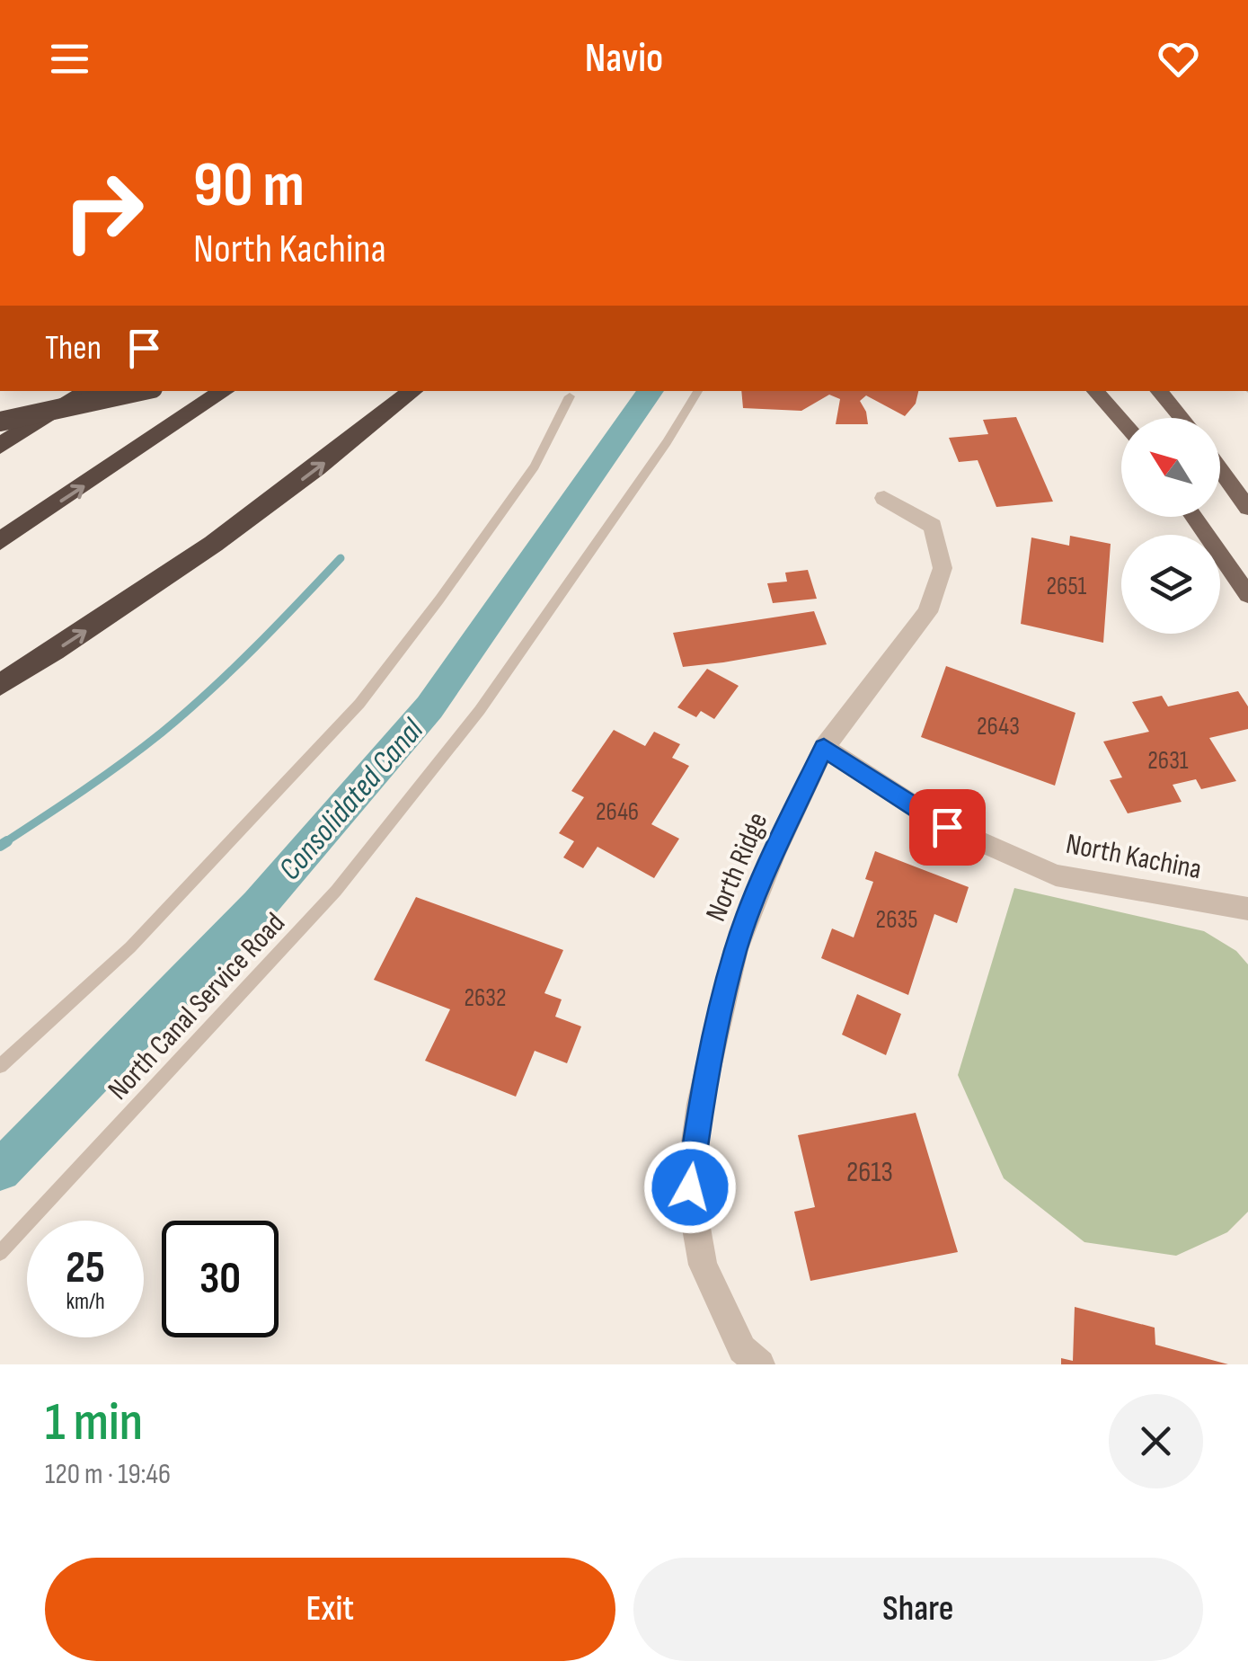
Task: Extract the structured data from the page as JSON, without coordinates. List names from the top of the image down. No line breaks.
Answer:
{"streets":{"street":["North Kachina","North Ridge"],"lane":["North Canal Service Road"]},"crossings":[["North Kachina","North Ridge"]],"water":["Consolidated Canal"],"house_numbers":["2651","2643","2631","2646","2635","2632","2613"],"north":"top left","page":{"header":"Navio","turn":["90 m","North Kachina"],"then":"Then","speed":"25 km/h","limit":"30","heading":["1 min","120 m · 19:46"],"buttons":["Exit","Share"]}}
